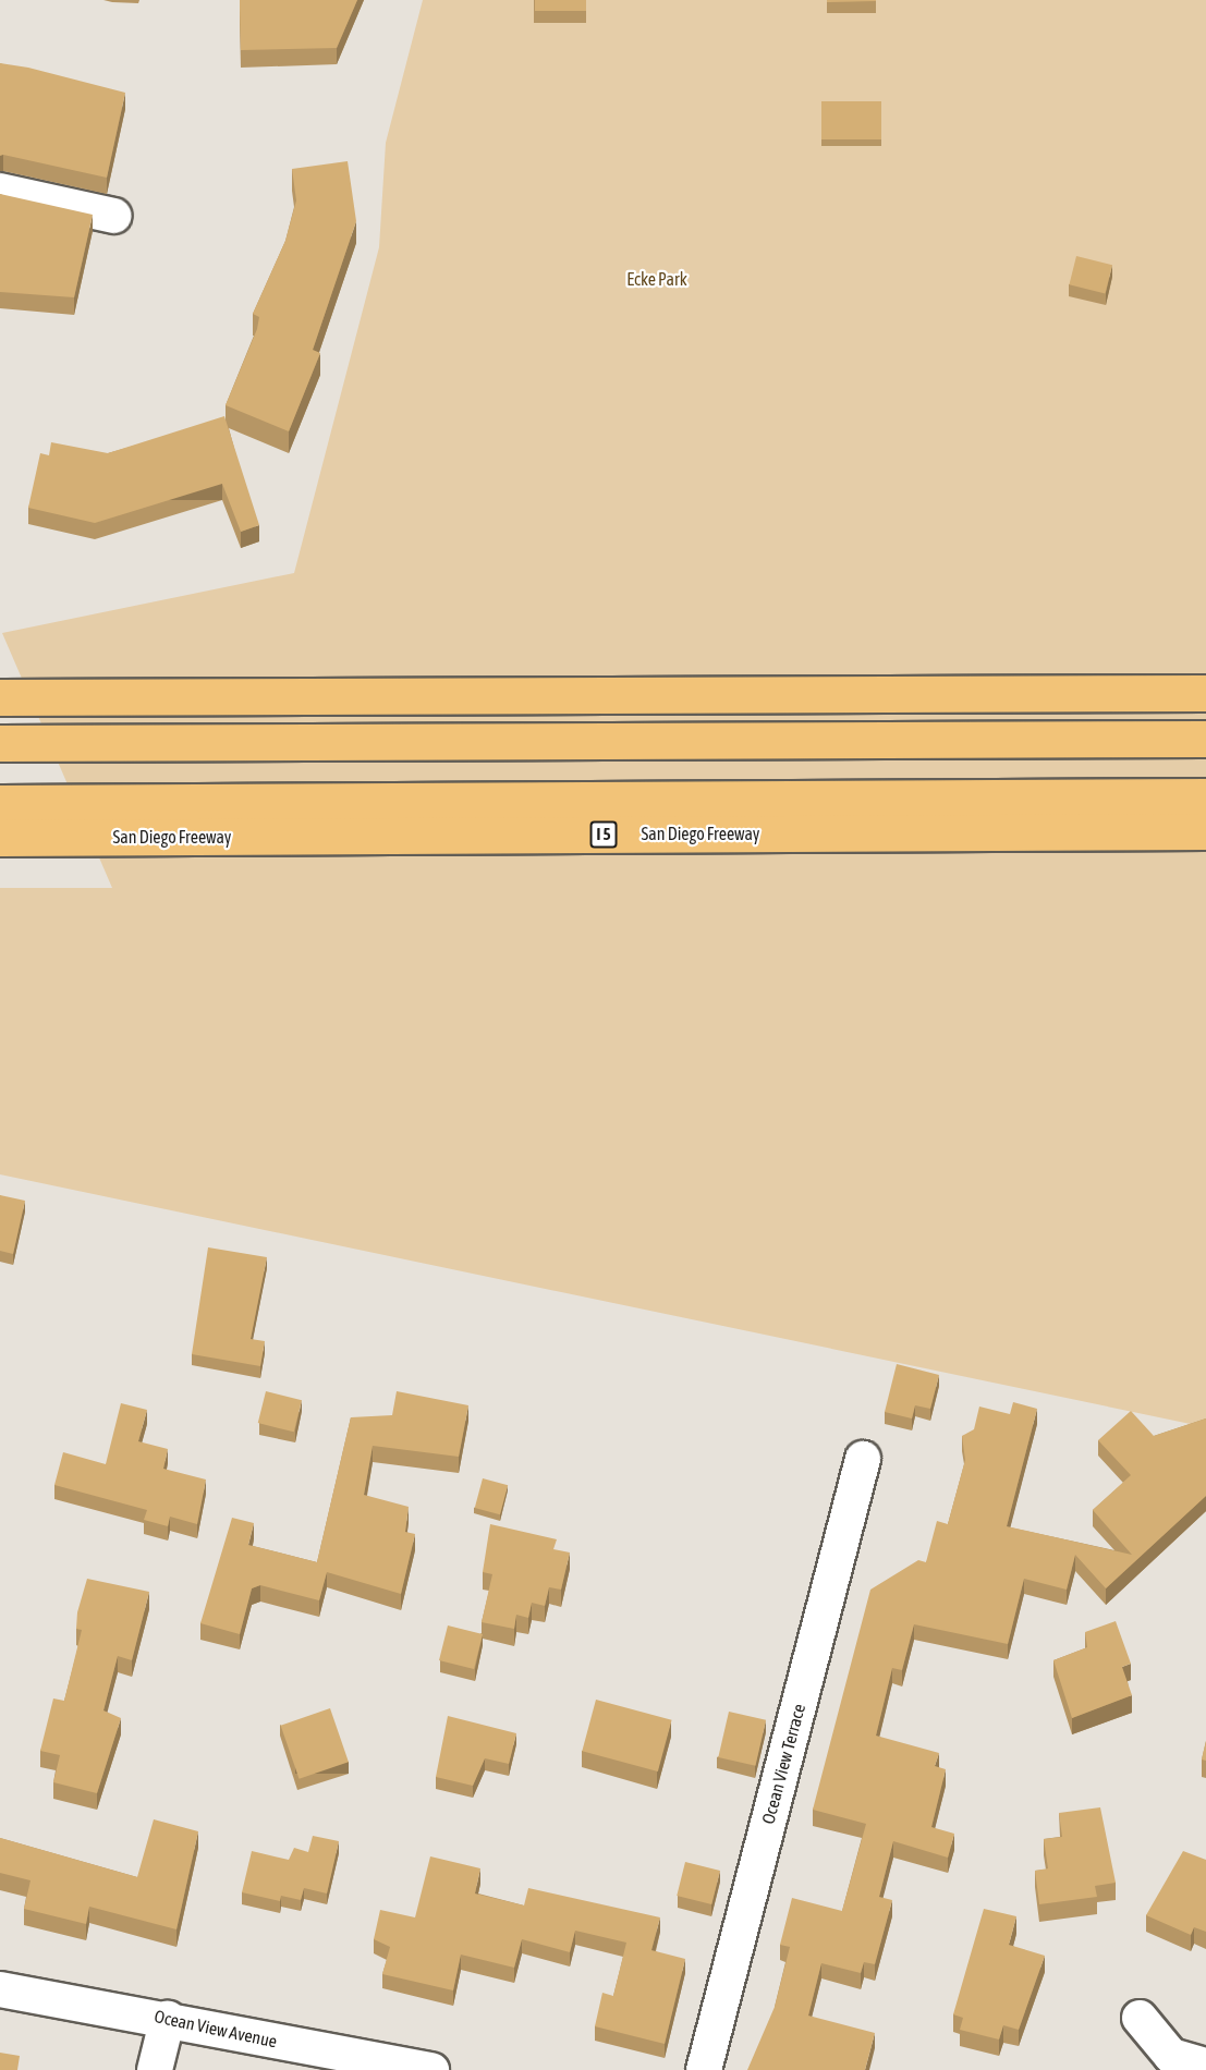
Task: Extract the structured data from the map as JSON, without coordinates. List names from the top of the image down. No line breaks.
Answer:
{"streets":{"highway":["San Diego Freeway","I 5"],"street":["Ocean View Terrace","Ocean View Avenue"]},"parks":["Ecke Park"]}
